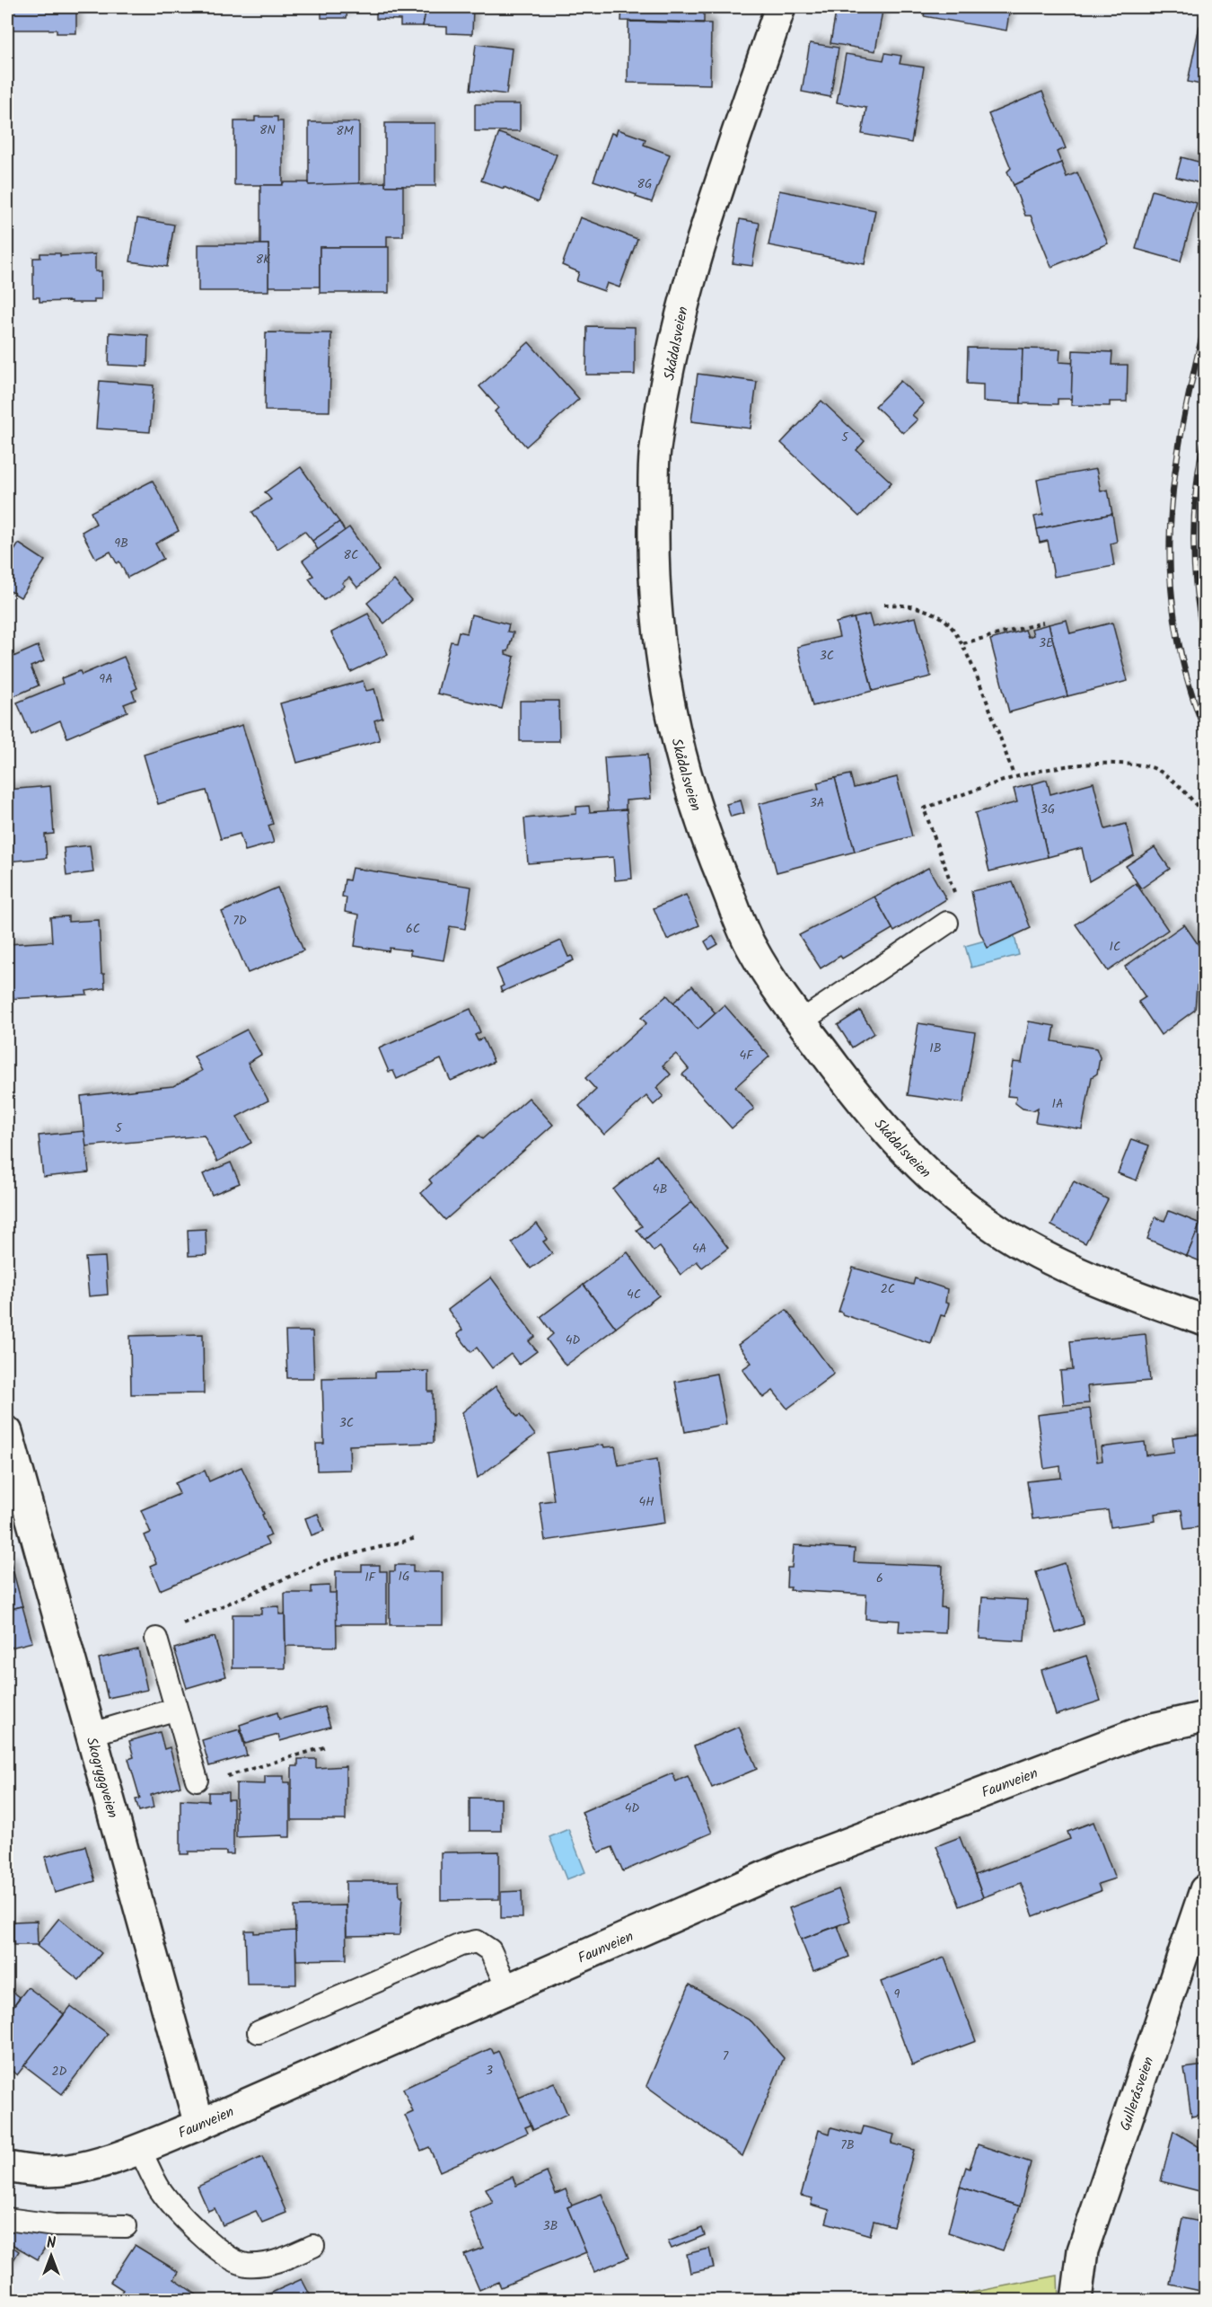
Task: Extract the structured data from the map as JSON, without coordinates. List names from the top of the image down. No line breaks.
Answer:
{"streets":{"street":["Skådalsveien","Skogryggveien","Faunveien","Gulleråsveien"]},"crossings":[["Skogryggveien","Faunveien"]],"house_numbers":["8N","8M","8G","8K","5","9B","8C","3E","3C","9A","3A","3G","7D","6C","1C","1B","4F","1A","5","4B","4A","2C","4C","4D","3C","4H","1G","1F","6","4D","9","7","3","2D","7B","3B"],"north":"top"}
